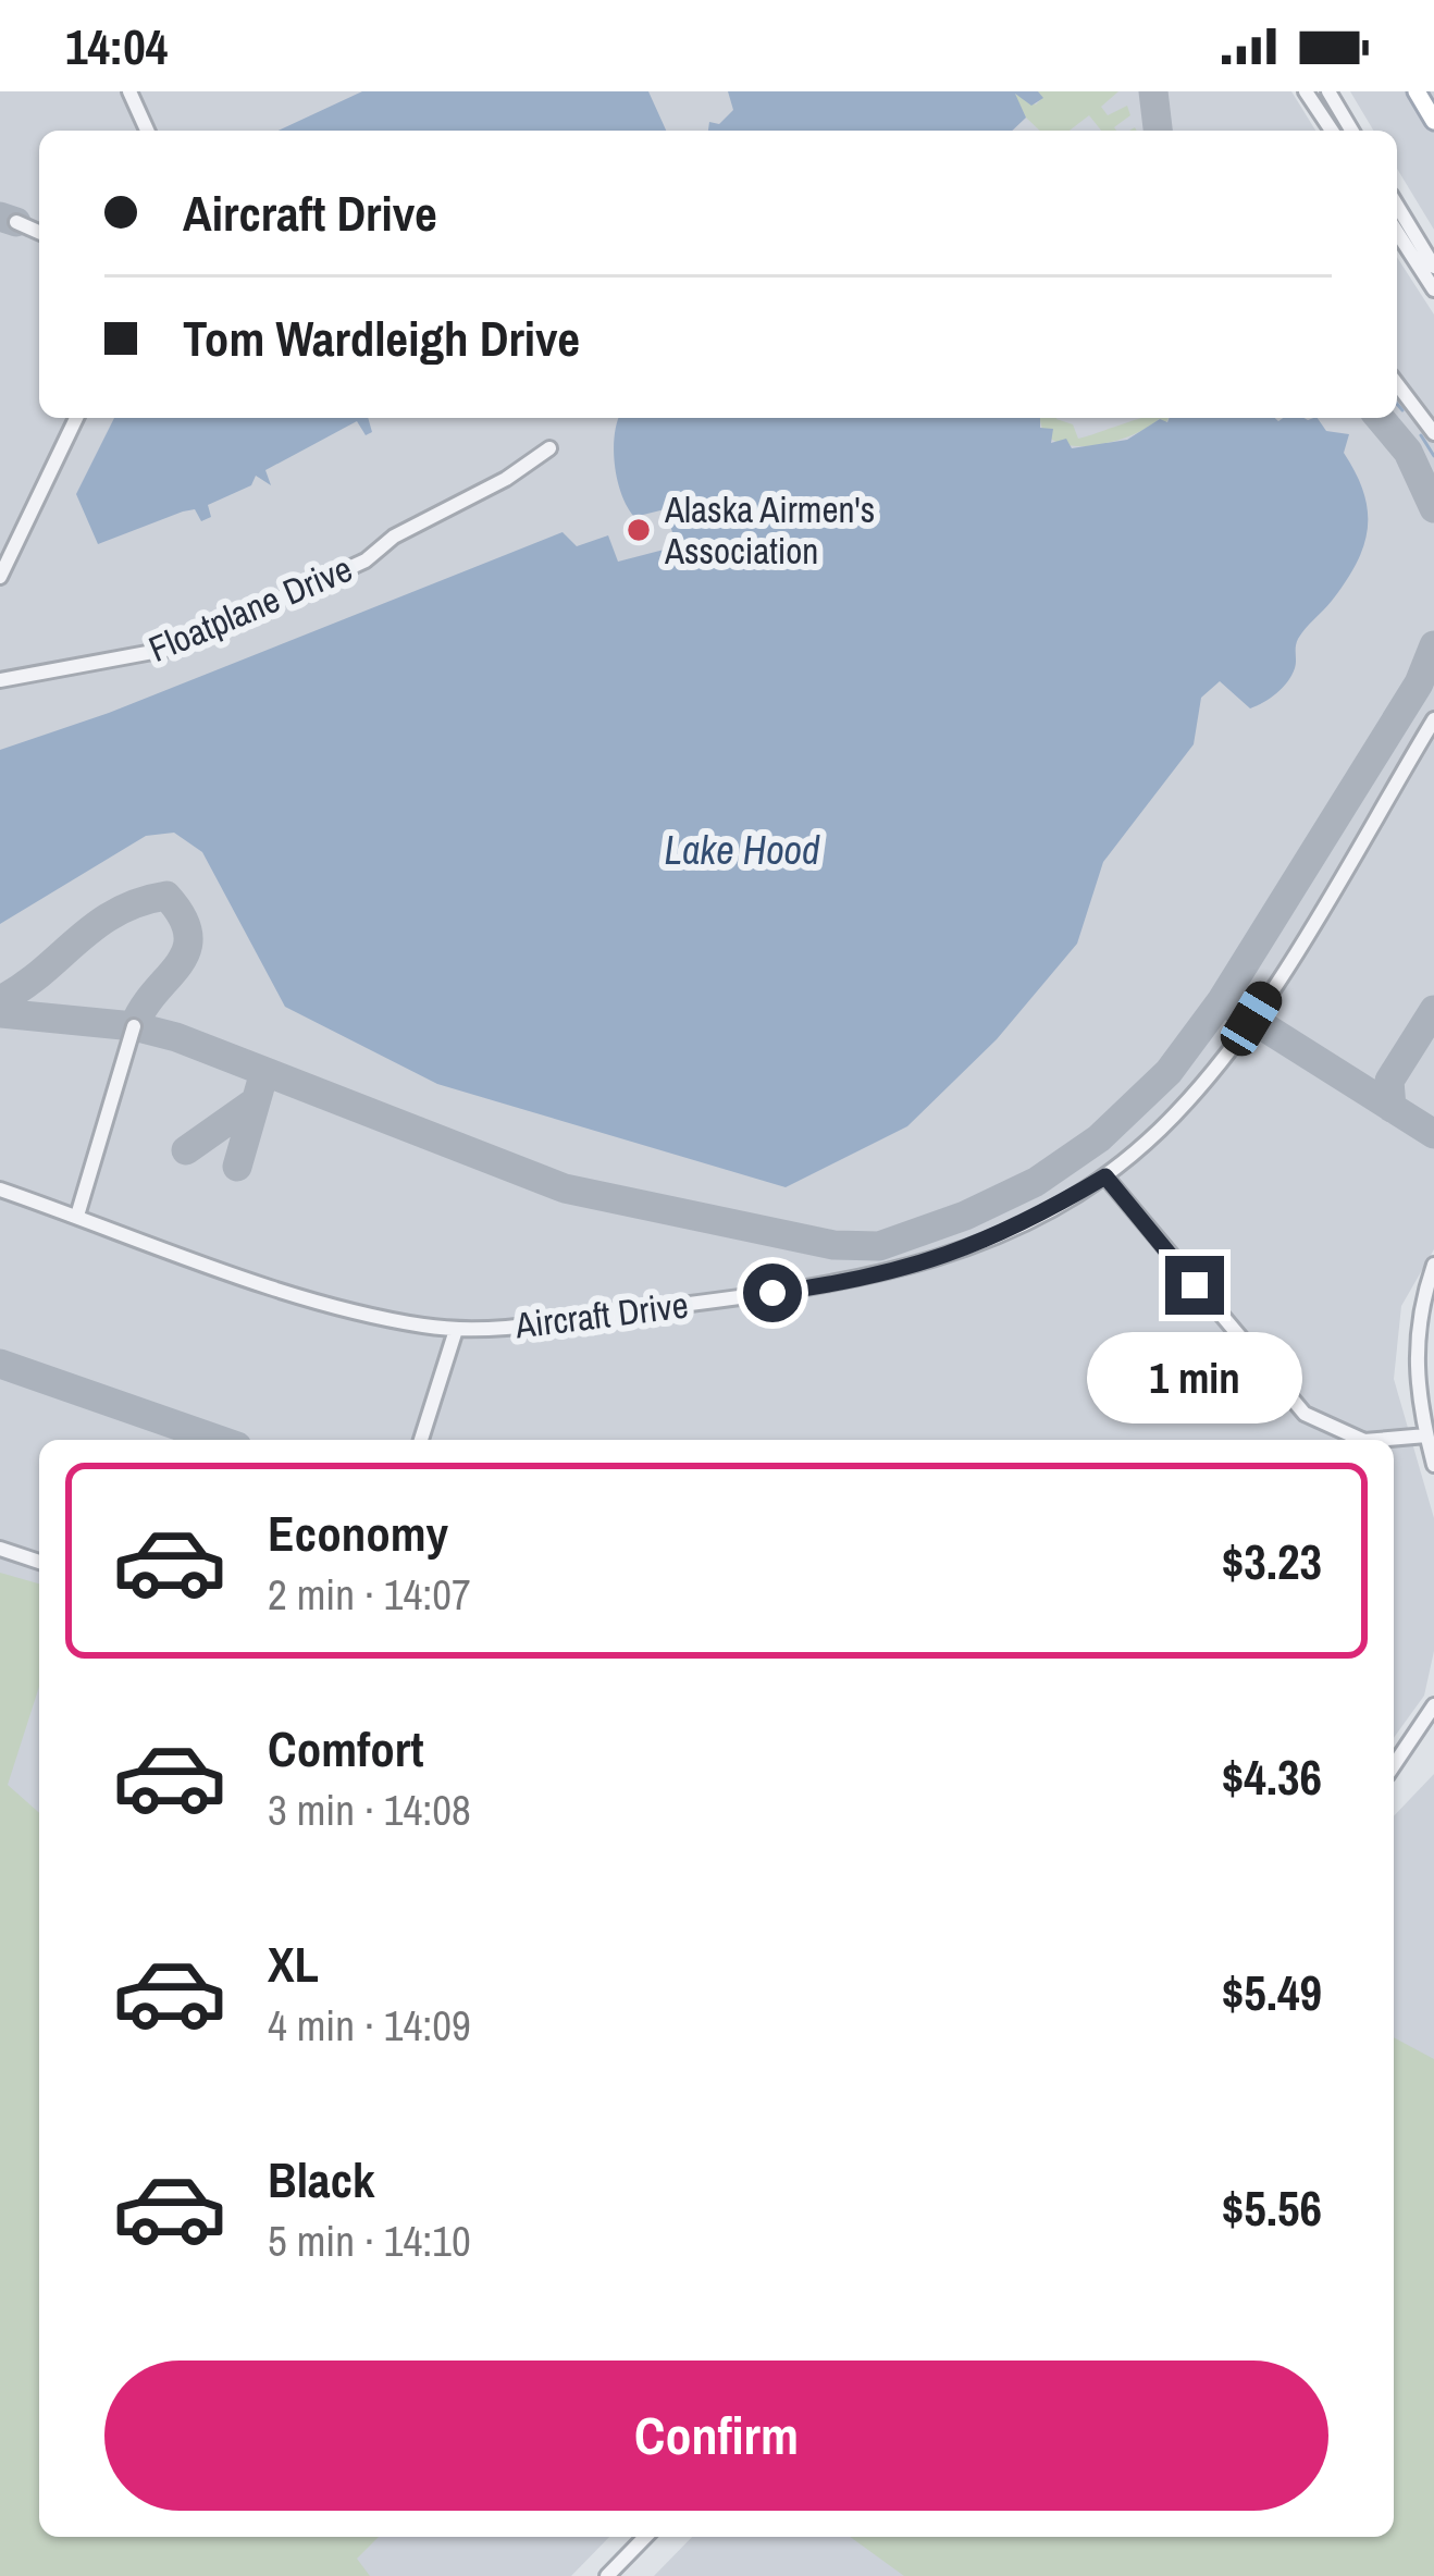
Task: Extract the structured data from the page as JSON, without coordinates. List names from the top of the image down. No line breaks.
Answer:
{"streets":{"street":["Floatplane Drive","Aircraft Drive"]},"water":["Lake Hood"],"places":["Alaska Airmen's Association"],"page":{"status":"14:04","banner":["Aircraft Drive","Tom Wardleigh Drive"],"bubble":"1 min","list":[{"name":"Economy","note":"2 min · 14:07","value":"$3.23"},{"name":"Comfort","note":"3 min · 14:08","value":"$4.36"},{"name":"XL","note":"4 min · 14:09","value":"$5.49"},{"name":"Black","note":"5 min · 14:10","value":"$5.56"}],"buttons":"Confirm"}}
